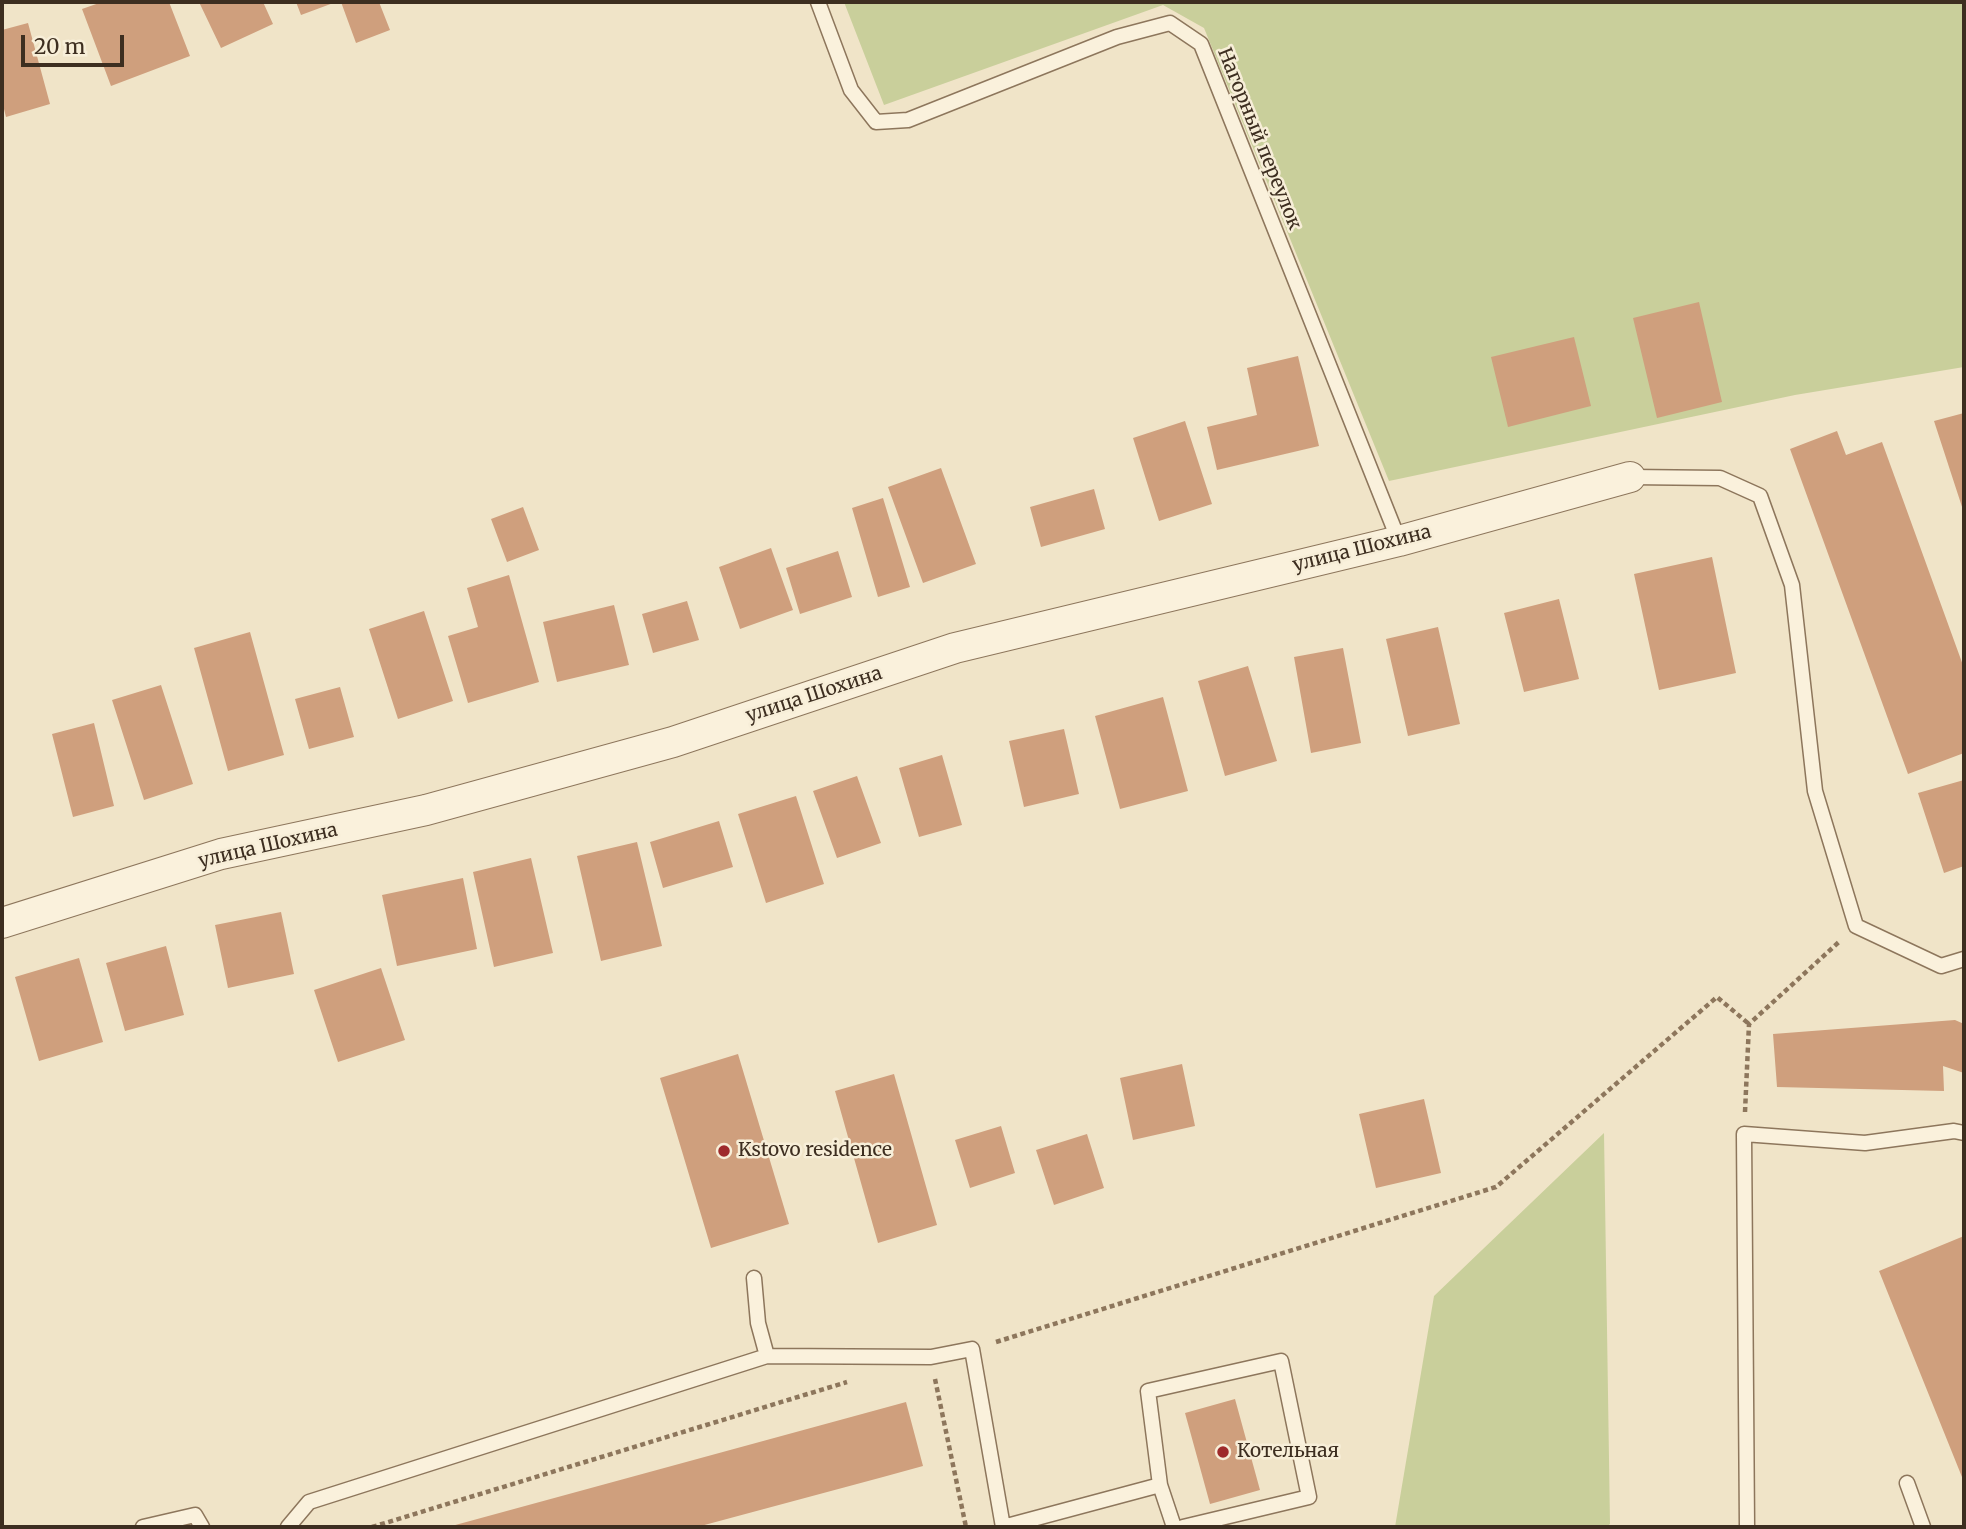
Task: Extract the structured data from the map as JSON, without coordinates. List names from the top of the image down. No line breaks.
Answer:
{"streets":{"street":["улица Шохина"],"lane":["Нагорный переулок"]},"crossings":[["Нагорный переулок","улица Шохина"]],"places":["Kstovo residence","Котельная"],"scale_bar":"20 m"}
